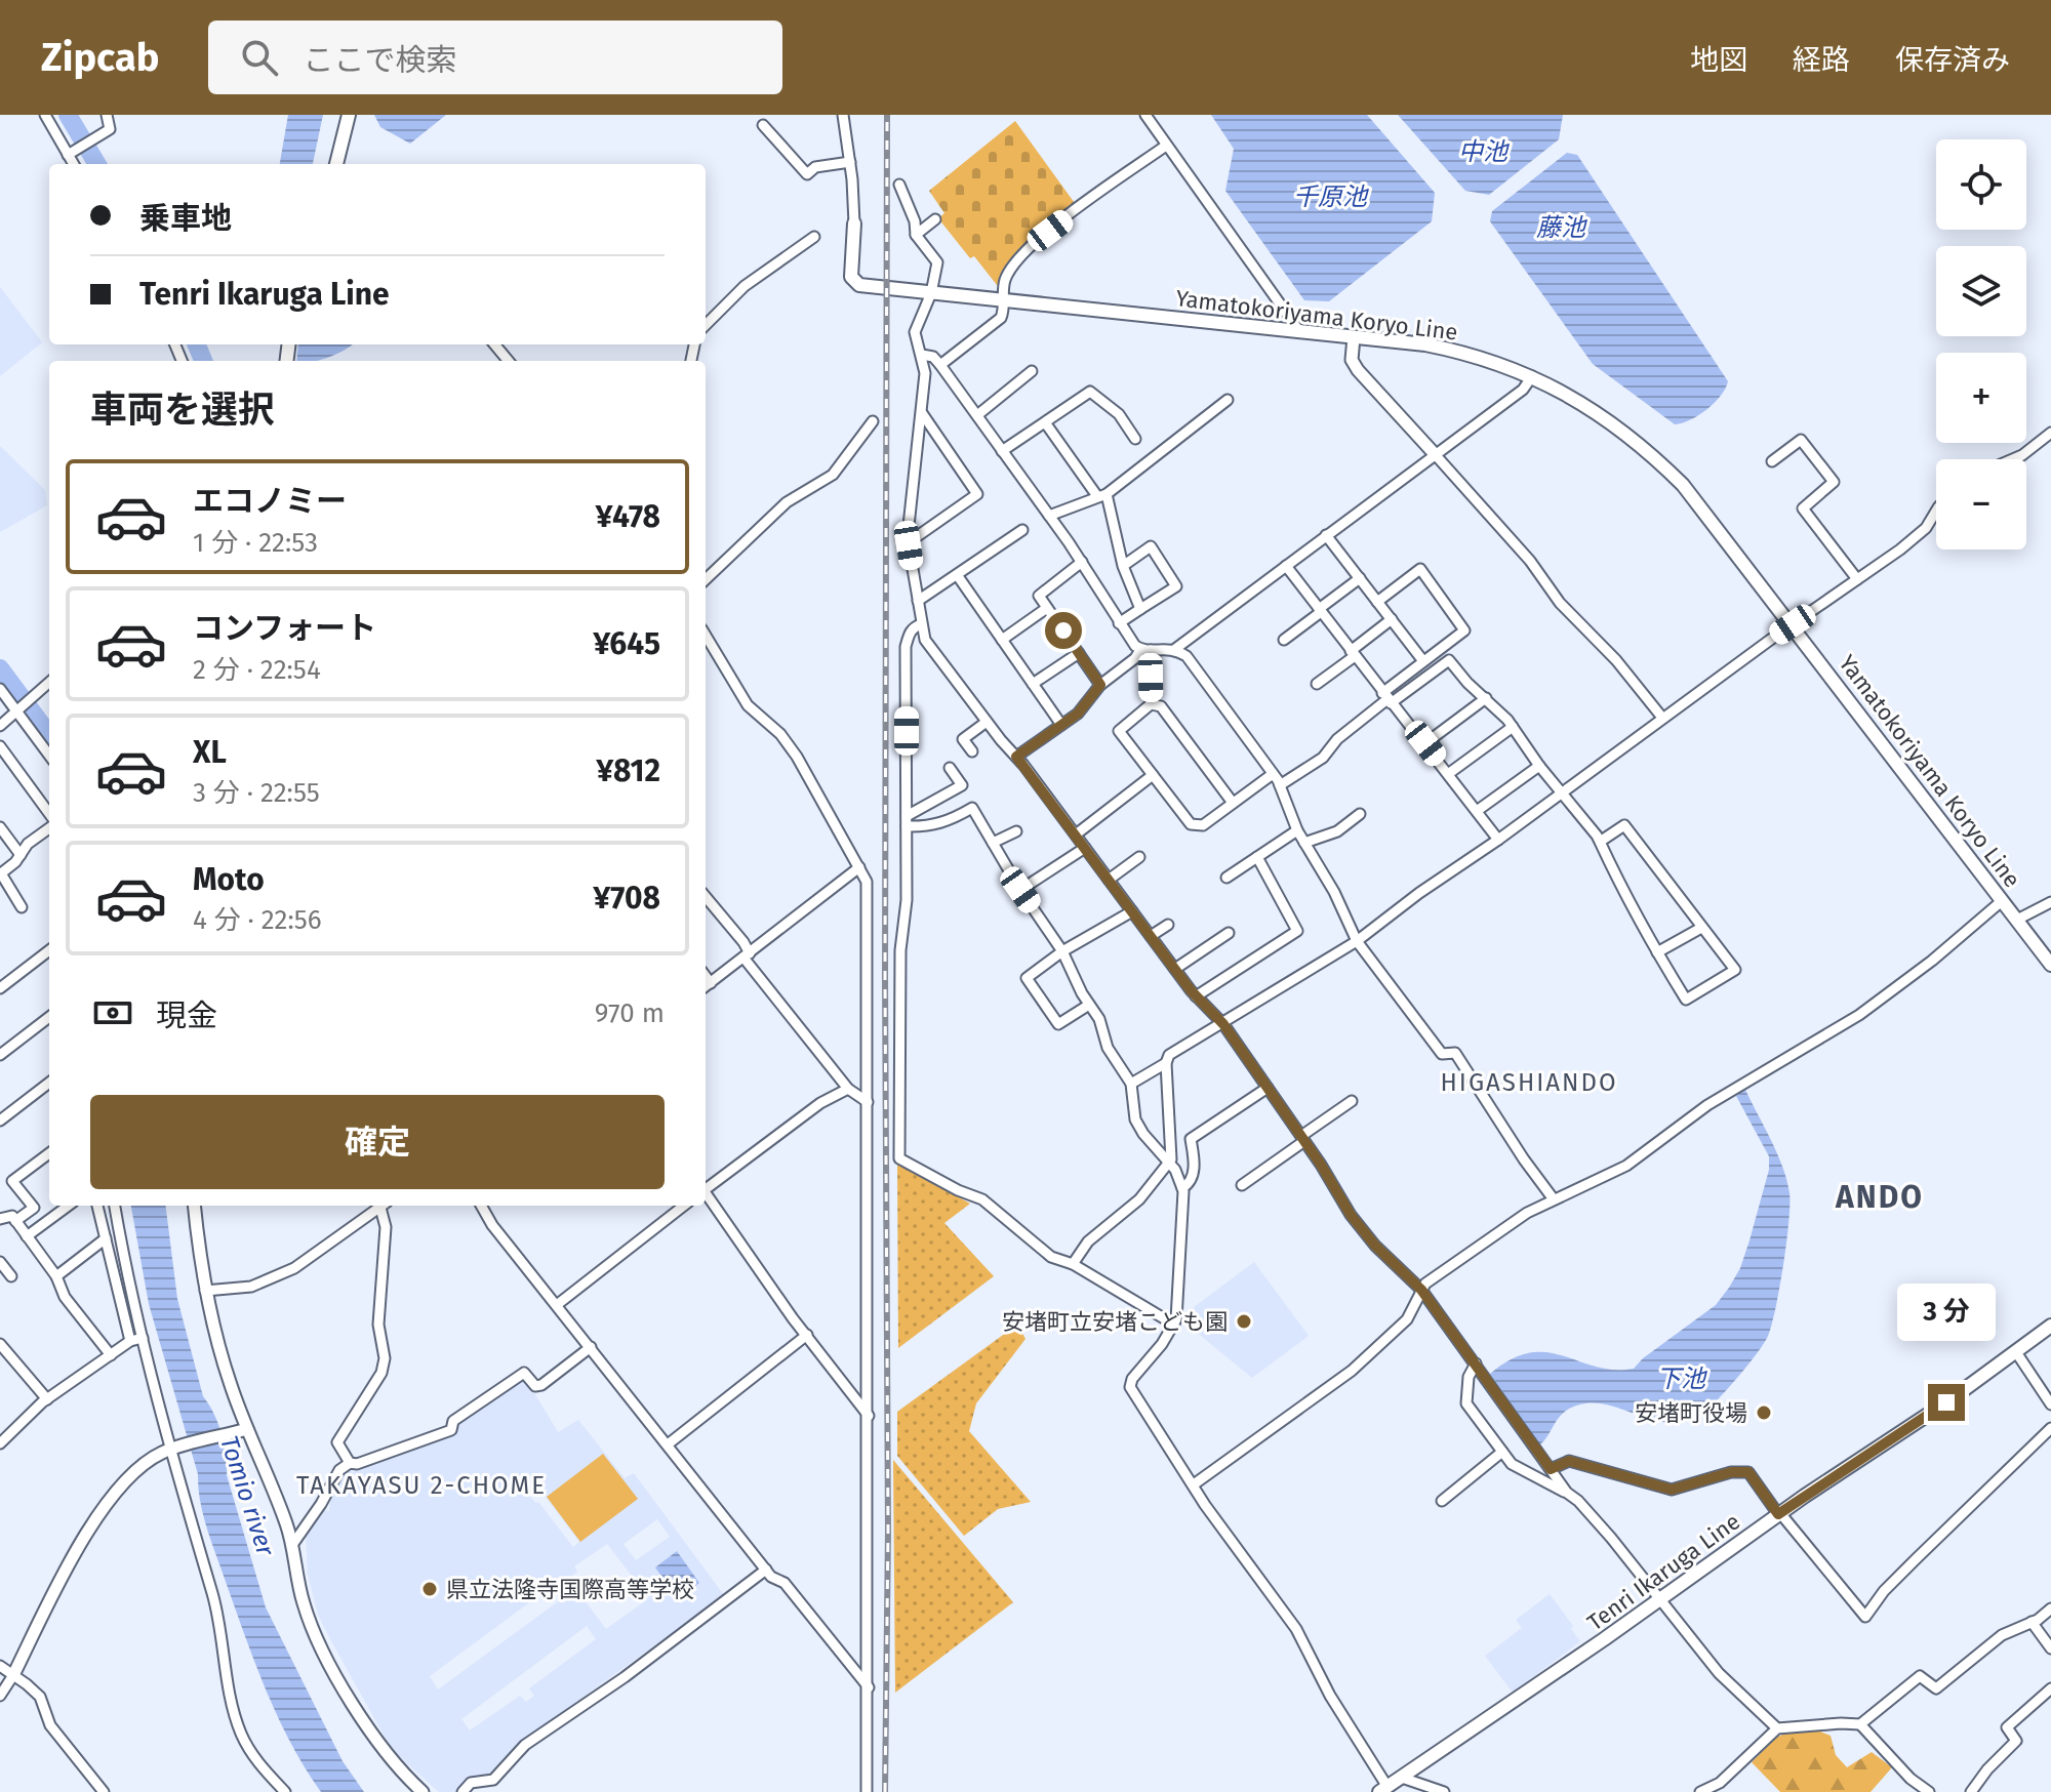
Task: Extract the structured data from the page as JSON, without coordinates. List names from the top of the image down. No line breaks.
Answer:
{"streets":{"main road":["Yamatokoriyama Koryo Line","Tenri Ikaruga Line"]},"districts":["HIGASHIANDO","ANDO","TAKAYASU 2-CHOME"],"water":["中池","千原池","藤池","下池","Tomio river"],"places":["安堵町立安堵こども園","安堵町役場","県立法隆寺国際高等学校"],"page":{"header":"Zipcab","search":"ここで検索","nav":["地図","経路","保存済み"],"map_buttons":["+","−"],"banner":["乗車地","Tenri Ikaruga Line"],"heading":"車両を選択","list":[{"name":"エコノミー","note":"1 分 · 22:53","value":"¥478"},{"name":"コンフォート","note":"2 分 · 22:54","value":"¥645"},{"name":"XL","note":"3 分 · 22:55","value":"¥812"},{"name":"Moto","note":"4 分 · 22:56","value":"¥708"}],"pay":["現金","970 m"],"buttons":"確定","bubble":"3 分"}}
